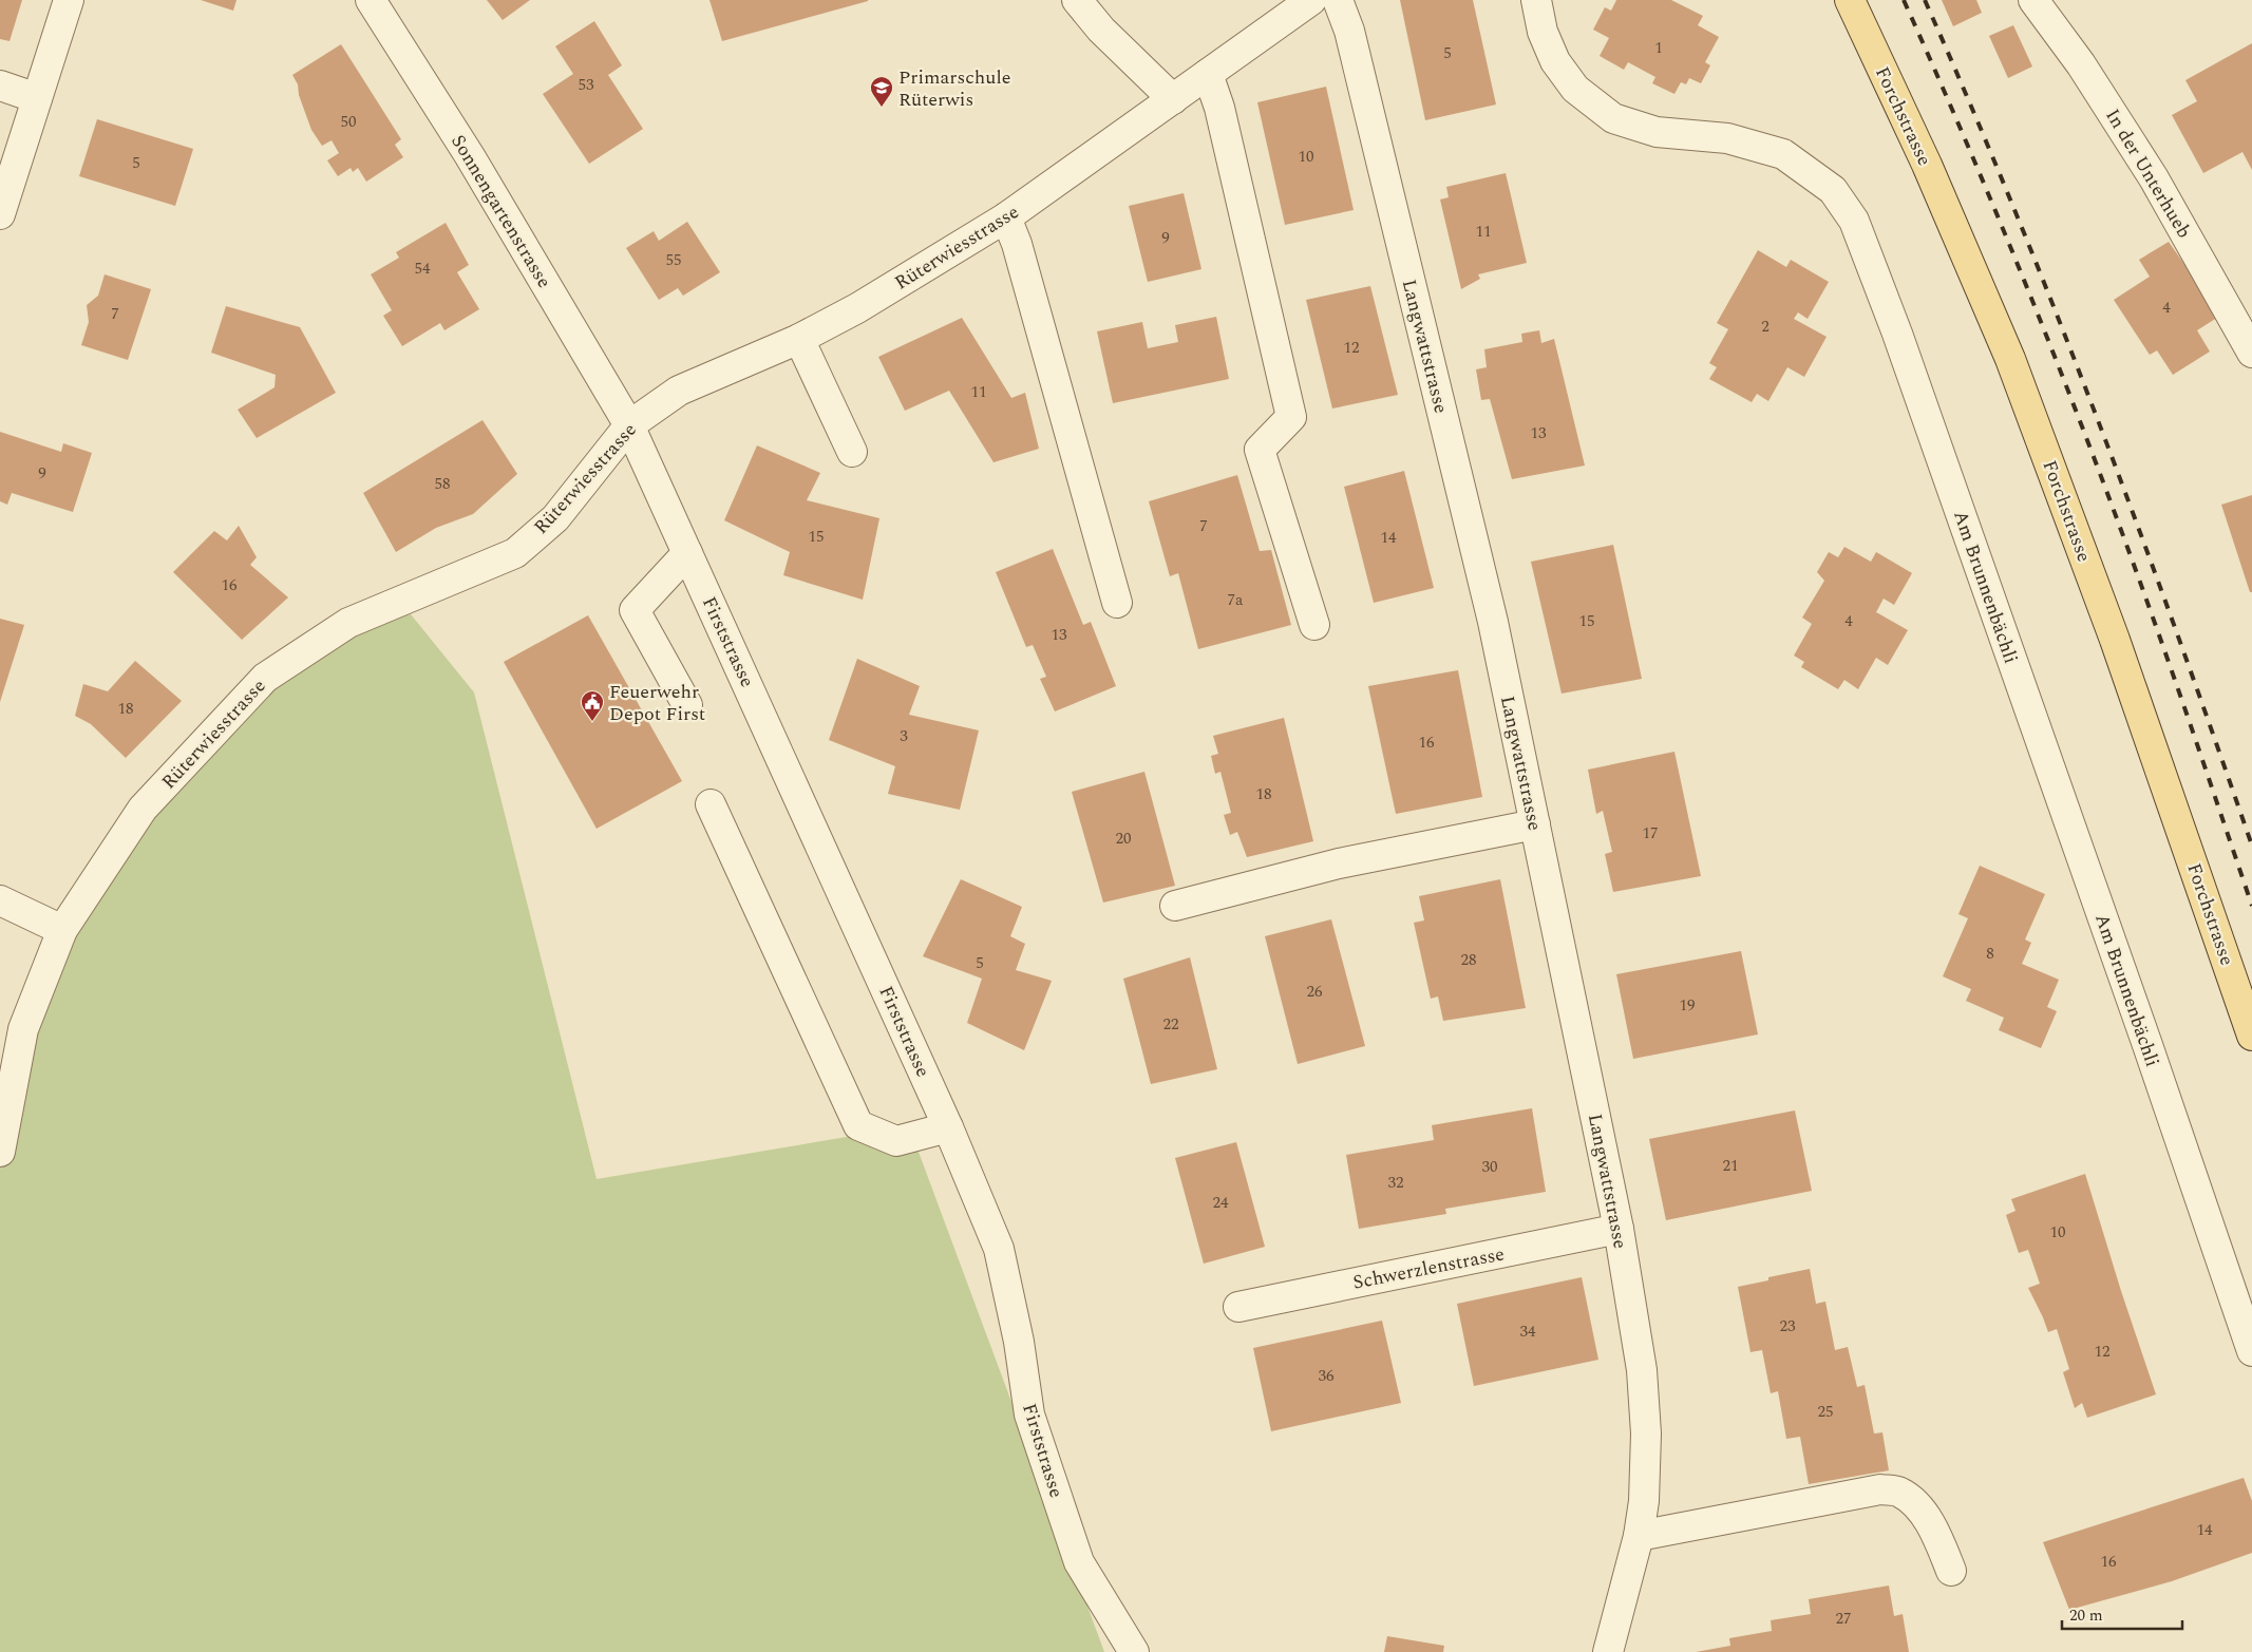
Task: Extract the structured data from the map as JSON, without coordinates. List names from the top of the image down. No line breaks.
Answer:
{"streets":{"main road":["Forchstrasse"],"street":["In der Unterhueb","Sonnengartenstrasse","Rüterwiesstrasse","Langwattstrasse","Am Brunnenbächli","Firststrasse","Schwerzlenstrasse"]},"crossings":[["Sonnengartenstrasse","Rüterwiesstrasse"],["Sonnengartenstrasse","Firststrasse"],["Rüterwiesstrasse","Firststrasse"],["Langwattstrasse","Schwerzlenstrasse"]],"places":{"school or university":["Primarschule Rüterwis"],"public building":["Feuerwehr Depot First"]},"house_numbers":["1","5","53","50","10","5","11","9","55","54","4","7","2","12","11","13","9","58","7","15","14","16","7a","15","4","13","18","3","16","18","17","20","8","28","5","26","19","22","21","30","32","24","10","23","34","12","36","25","14","16","27"],"scale_bar":"20 m"}
